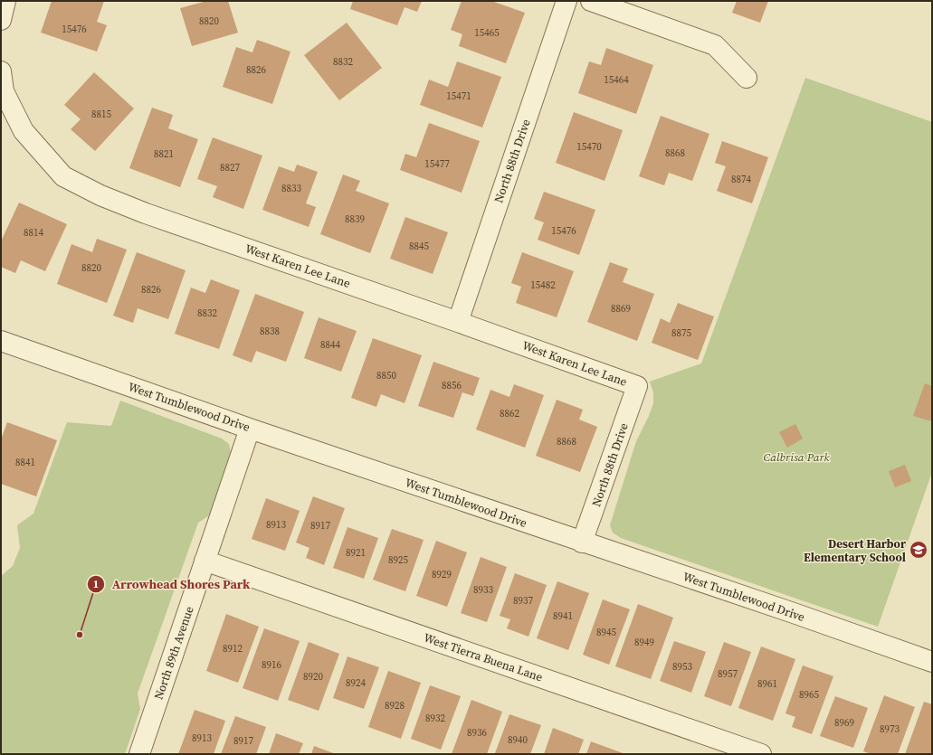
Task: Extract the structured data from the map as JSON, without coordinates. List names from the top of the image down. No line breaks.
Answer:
{"streets":{"street":["North 88th Drive","West Karen Lee Lane","West Tumblewood Drive","North 89th Avenue","West Tierra Buena Lane"]},"crossings":[["North 88th Drive","West Karen Lee Lane"],["North 88th Drive","West Tumblewood Drive"],["West Tumblewood Drive","North 89th Avenue"],["North 89th Avenue","West Tierra Buena Lane"]],"parks":["Calbrisa Park"],"places":{"school or university":["Desert Harbor Elementary School"],"other":["Arrowhead Shores Park"]},"house_numbers":["8820","15476","15465","8832","8826","15464","15471","8815","15470","8868","8821","15477","8827","8874","8833","8839","15476","8814","8845","8820","15482","8826","8869","8832","8838","8875","8844","8850","8856","8862","8868","8841","8913","8917","8921","8925","8929","8933","8937","8941","8945","8949","8912","8916","8953","8957","8920","8924","8961","8965","8928","8932","8969","8973","8936","8913","8940","8917"]}
